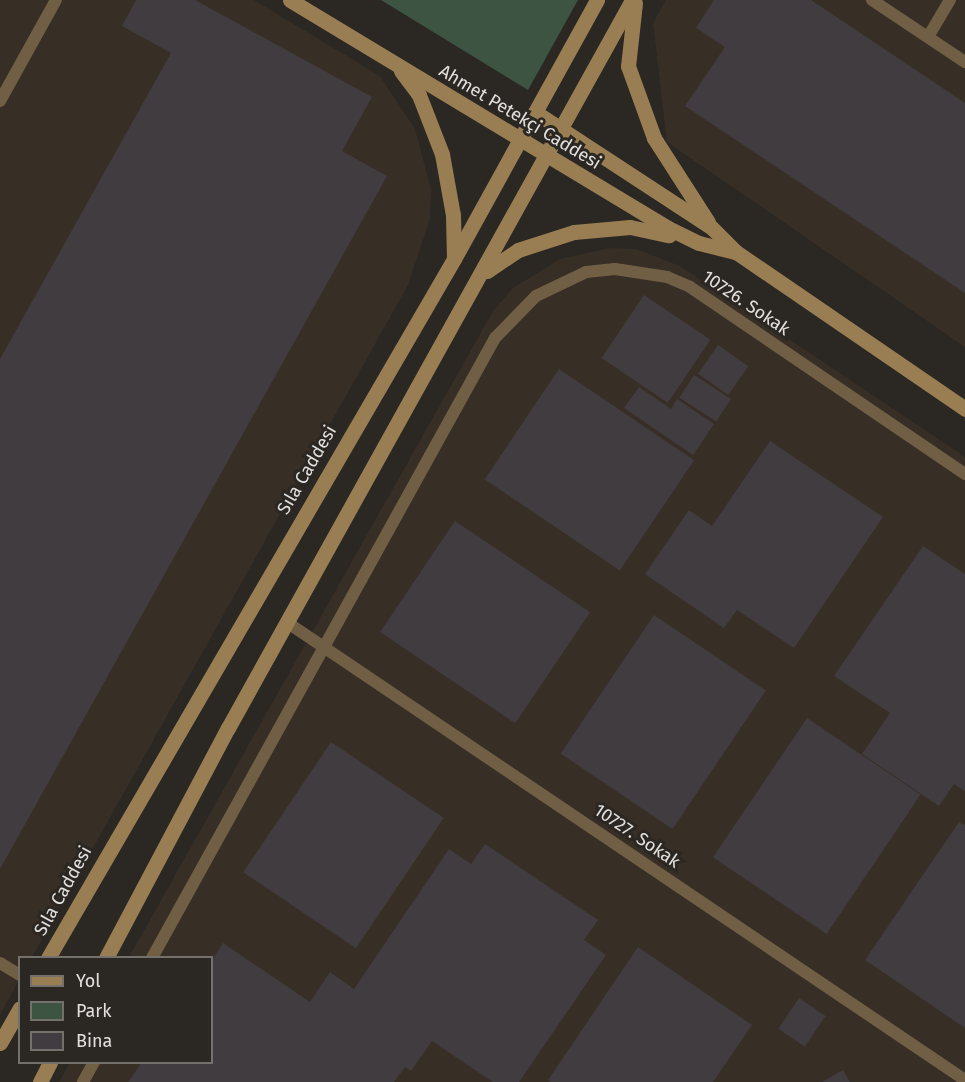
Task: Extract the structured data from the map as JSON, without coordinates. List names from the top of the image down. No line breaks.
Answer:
{"streets":{"street":["Ahmet Petekçi Caddesi","Sıla Caddesi"],"lane":["10726. Sokak","10727. Sokak"]},"crossings":[["Ahmet Petekçi Caddesi","Sıla Caddesi"],["10726. Sokak","10727. Sokak"]],"legend":["Yol","Park","Bina"]}
